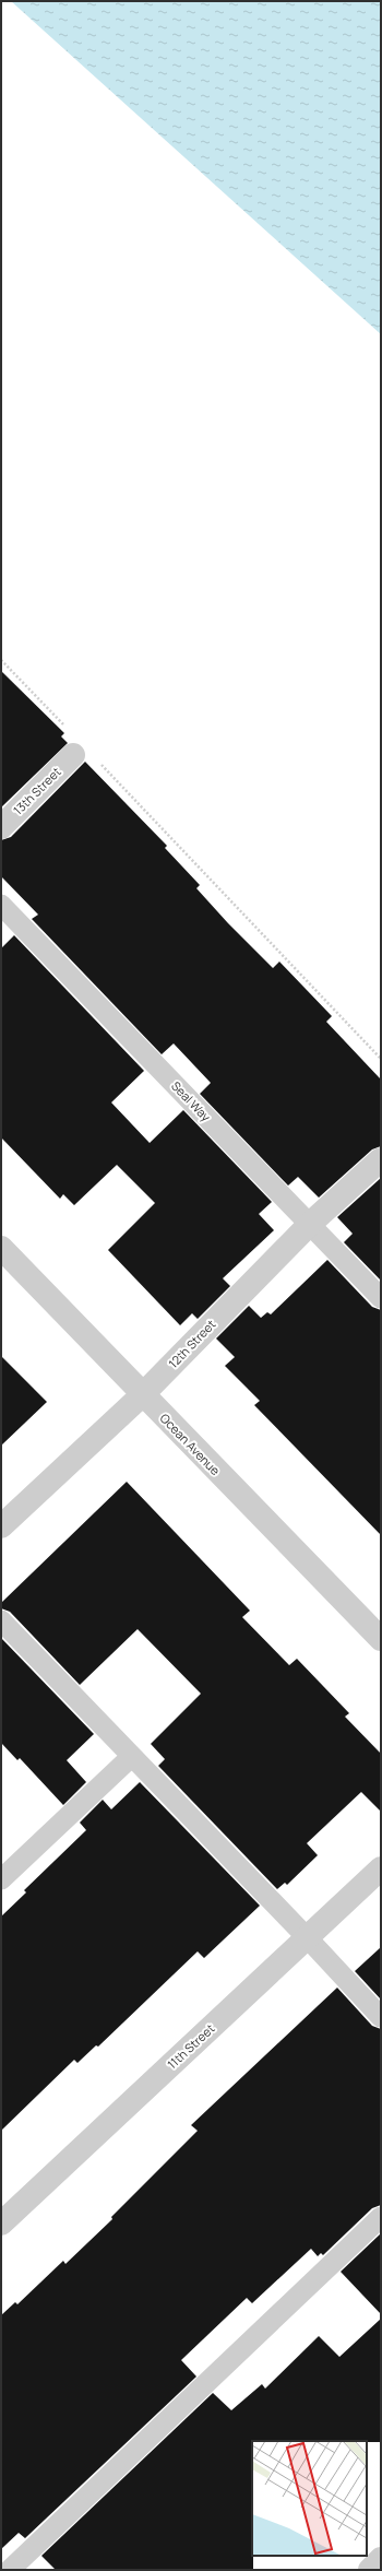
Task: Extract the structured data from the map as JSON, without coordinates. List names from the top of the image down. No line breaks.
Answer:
{"streets":{"street":["13th Street","12th Street","Ocean Avenue","11th Street"],"lane":["Seal Way"]},"crossings":[["Seal Way","12th Street"],["12th Street","Ocean Avenue"]]}
